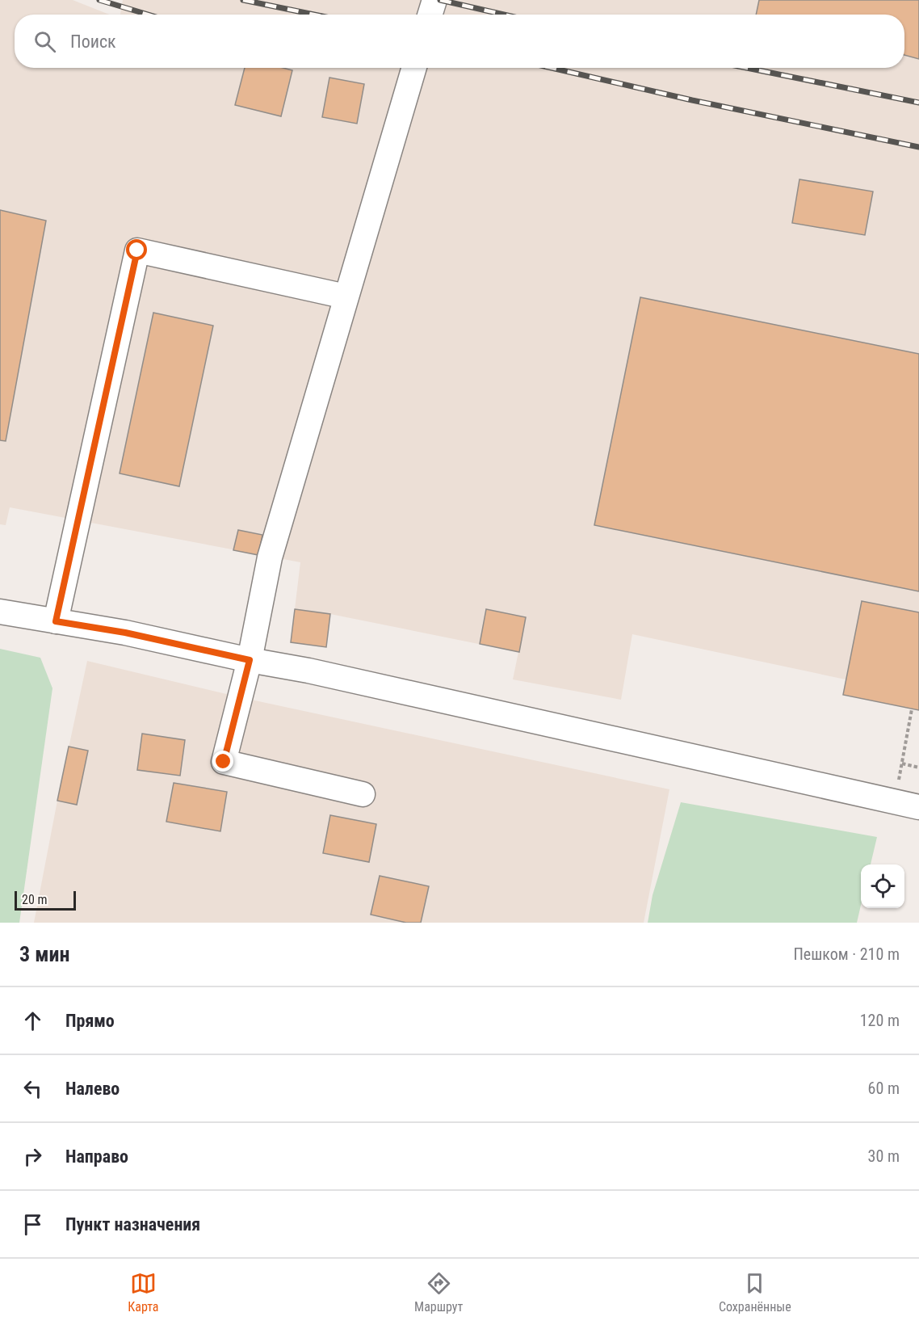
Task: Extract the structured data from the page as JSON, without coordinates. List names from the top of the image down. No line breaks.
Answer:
{"scale_bar":"20 m","page":{"search":"Поиск","scale":"20 m","heading":["3 мин","Пешком · 210 m"],"list":[["Прямо","120 m"],["Налево","60 m"],["Направо","30 m"],"Пункт назначения"],"nav":["Карта","Маршрут","Сохранённые"]}}
